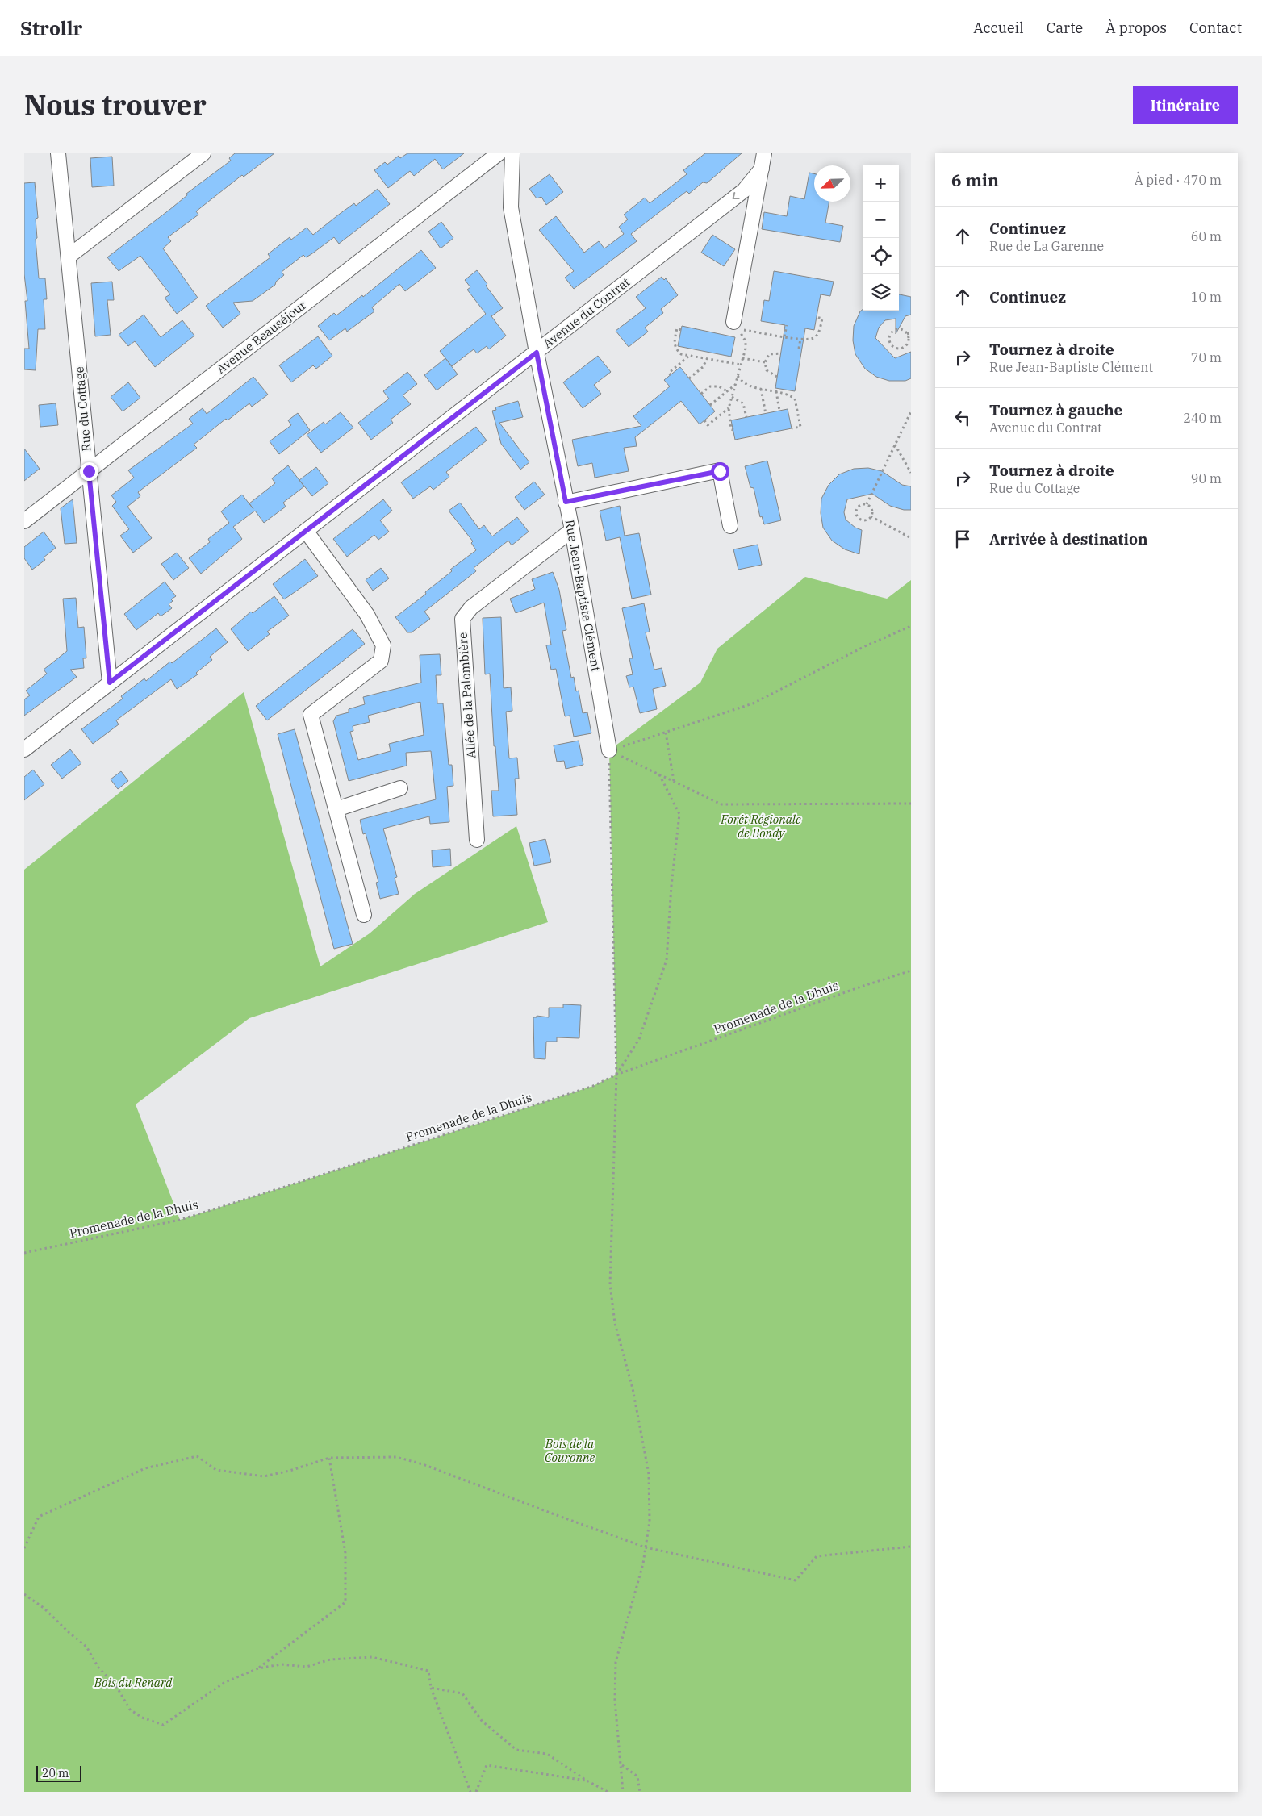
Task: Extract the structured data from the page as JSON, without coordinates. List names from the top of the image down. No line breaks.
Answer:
{"streets":{"street":["Avenue du Contrat","Avenue Beauséjour","Rue du Cottage","Rue Jean-Baptiste Clément","Allée de la Palombière"],"path":["Promenade de la Dhuis"]},"crossings":[["Avenue du Contrat","Rue du Cottage"],["Avenue du Contrat","Rue Jean-Baptiste Clément"],["Avenue Beauséjour","Rue du Cottage"],["Rue Jean-Baptiste Clément","Allée de la Palombière"]],"parks":["Forêt Régionale de Bondy","Bois de la Couronne","Bois du Renard"],"scale_bar":"20 m","north":"bottom left","page":{"header":"Strollr","nav":["Accueil","Carte","À propos","Contact"],"title":"Nous trouver","buttons":"Itinéraire","heading":["6 min","À pied · 470 m"],"map_buttons":["+","−"],"list":[["Continuez","Rue de La Garenne","60 m"],["Continuez","10 m"],["Tournez à droite","Rue Jean-Baptiste Clément","70 m"],["Tournez à gauche","Avenue du Contrat","240 m"],["Tournez à droite","Rue du Cottage","90 m"],"Arrivée à destination"],"scale":"20 m"}}
